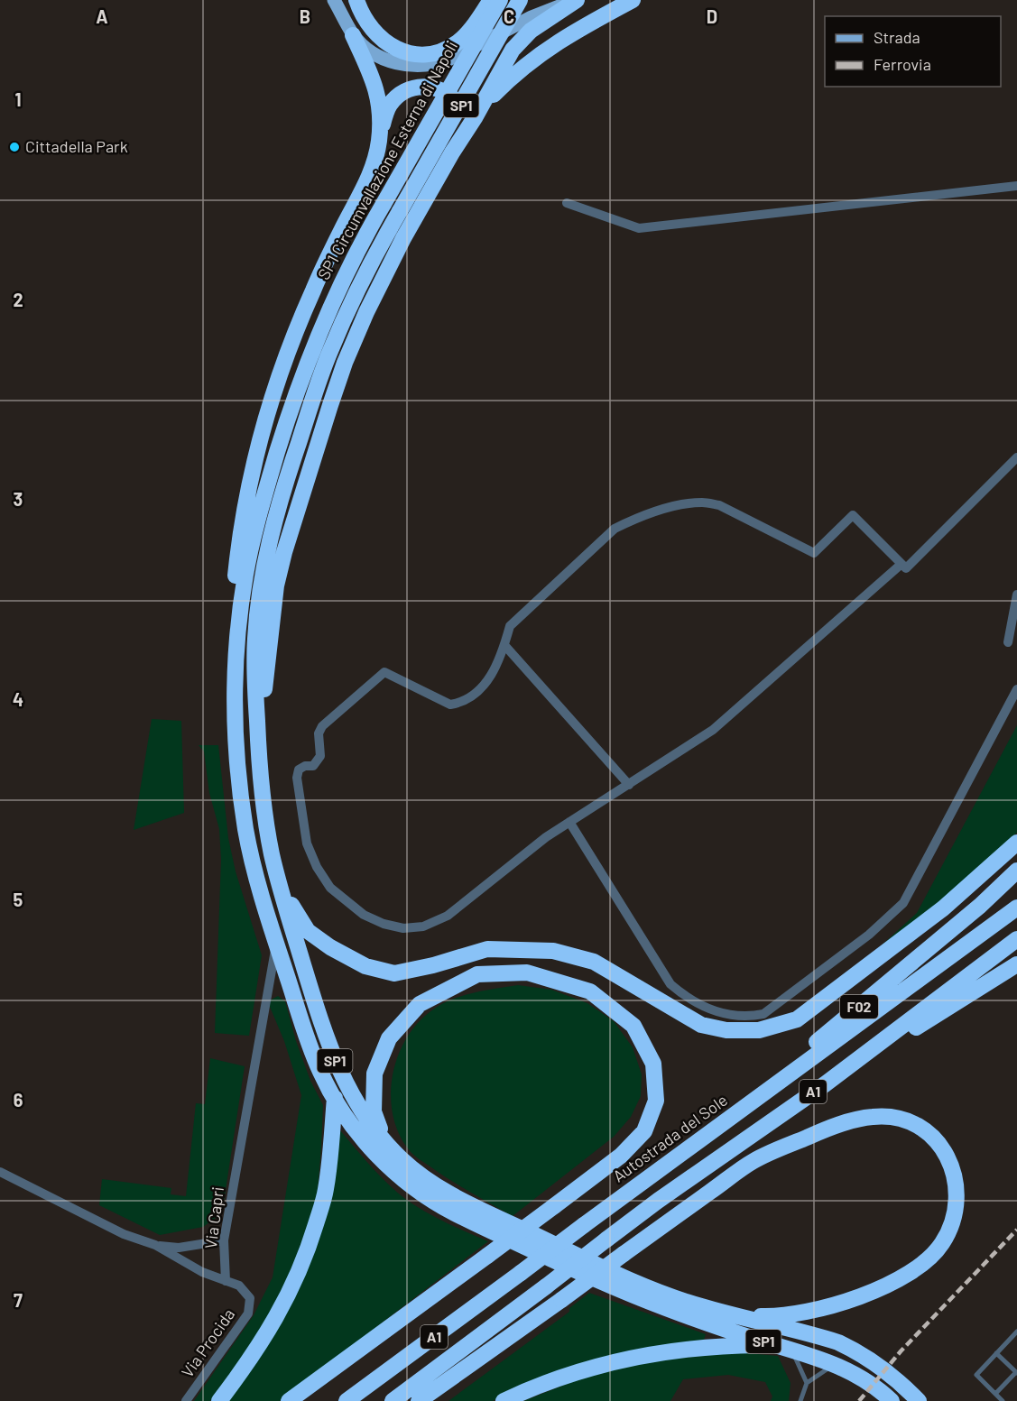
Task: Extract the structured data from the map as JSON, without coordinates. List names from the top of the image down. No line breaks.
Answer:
{"streets":{"highway":["SP1","SP1 Circumvallazione Esterna di Napoli","F02","A1","Autostrada del Sole"],"street":["Via Capri","Via Procida"]},"crossings":[["SP1 Circumvallazione Esterna di Napoli","Via Capri"],["F02","Autostrada del Sole"],["Via Capri","Via Procida"]],"places":["Cittadella Park"],"legend":["Strada","Ferrovia"],"grid":{"columns":["A","B","C","D"],"rows":["1","2","3","4","5","6","7"]}}
